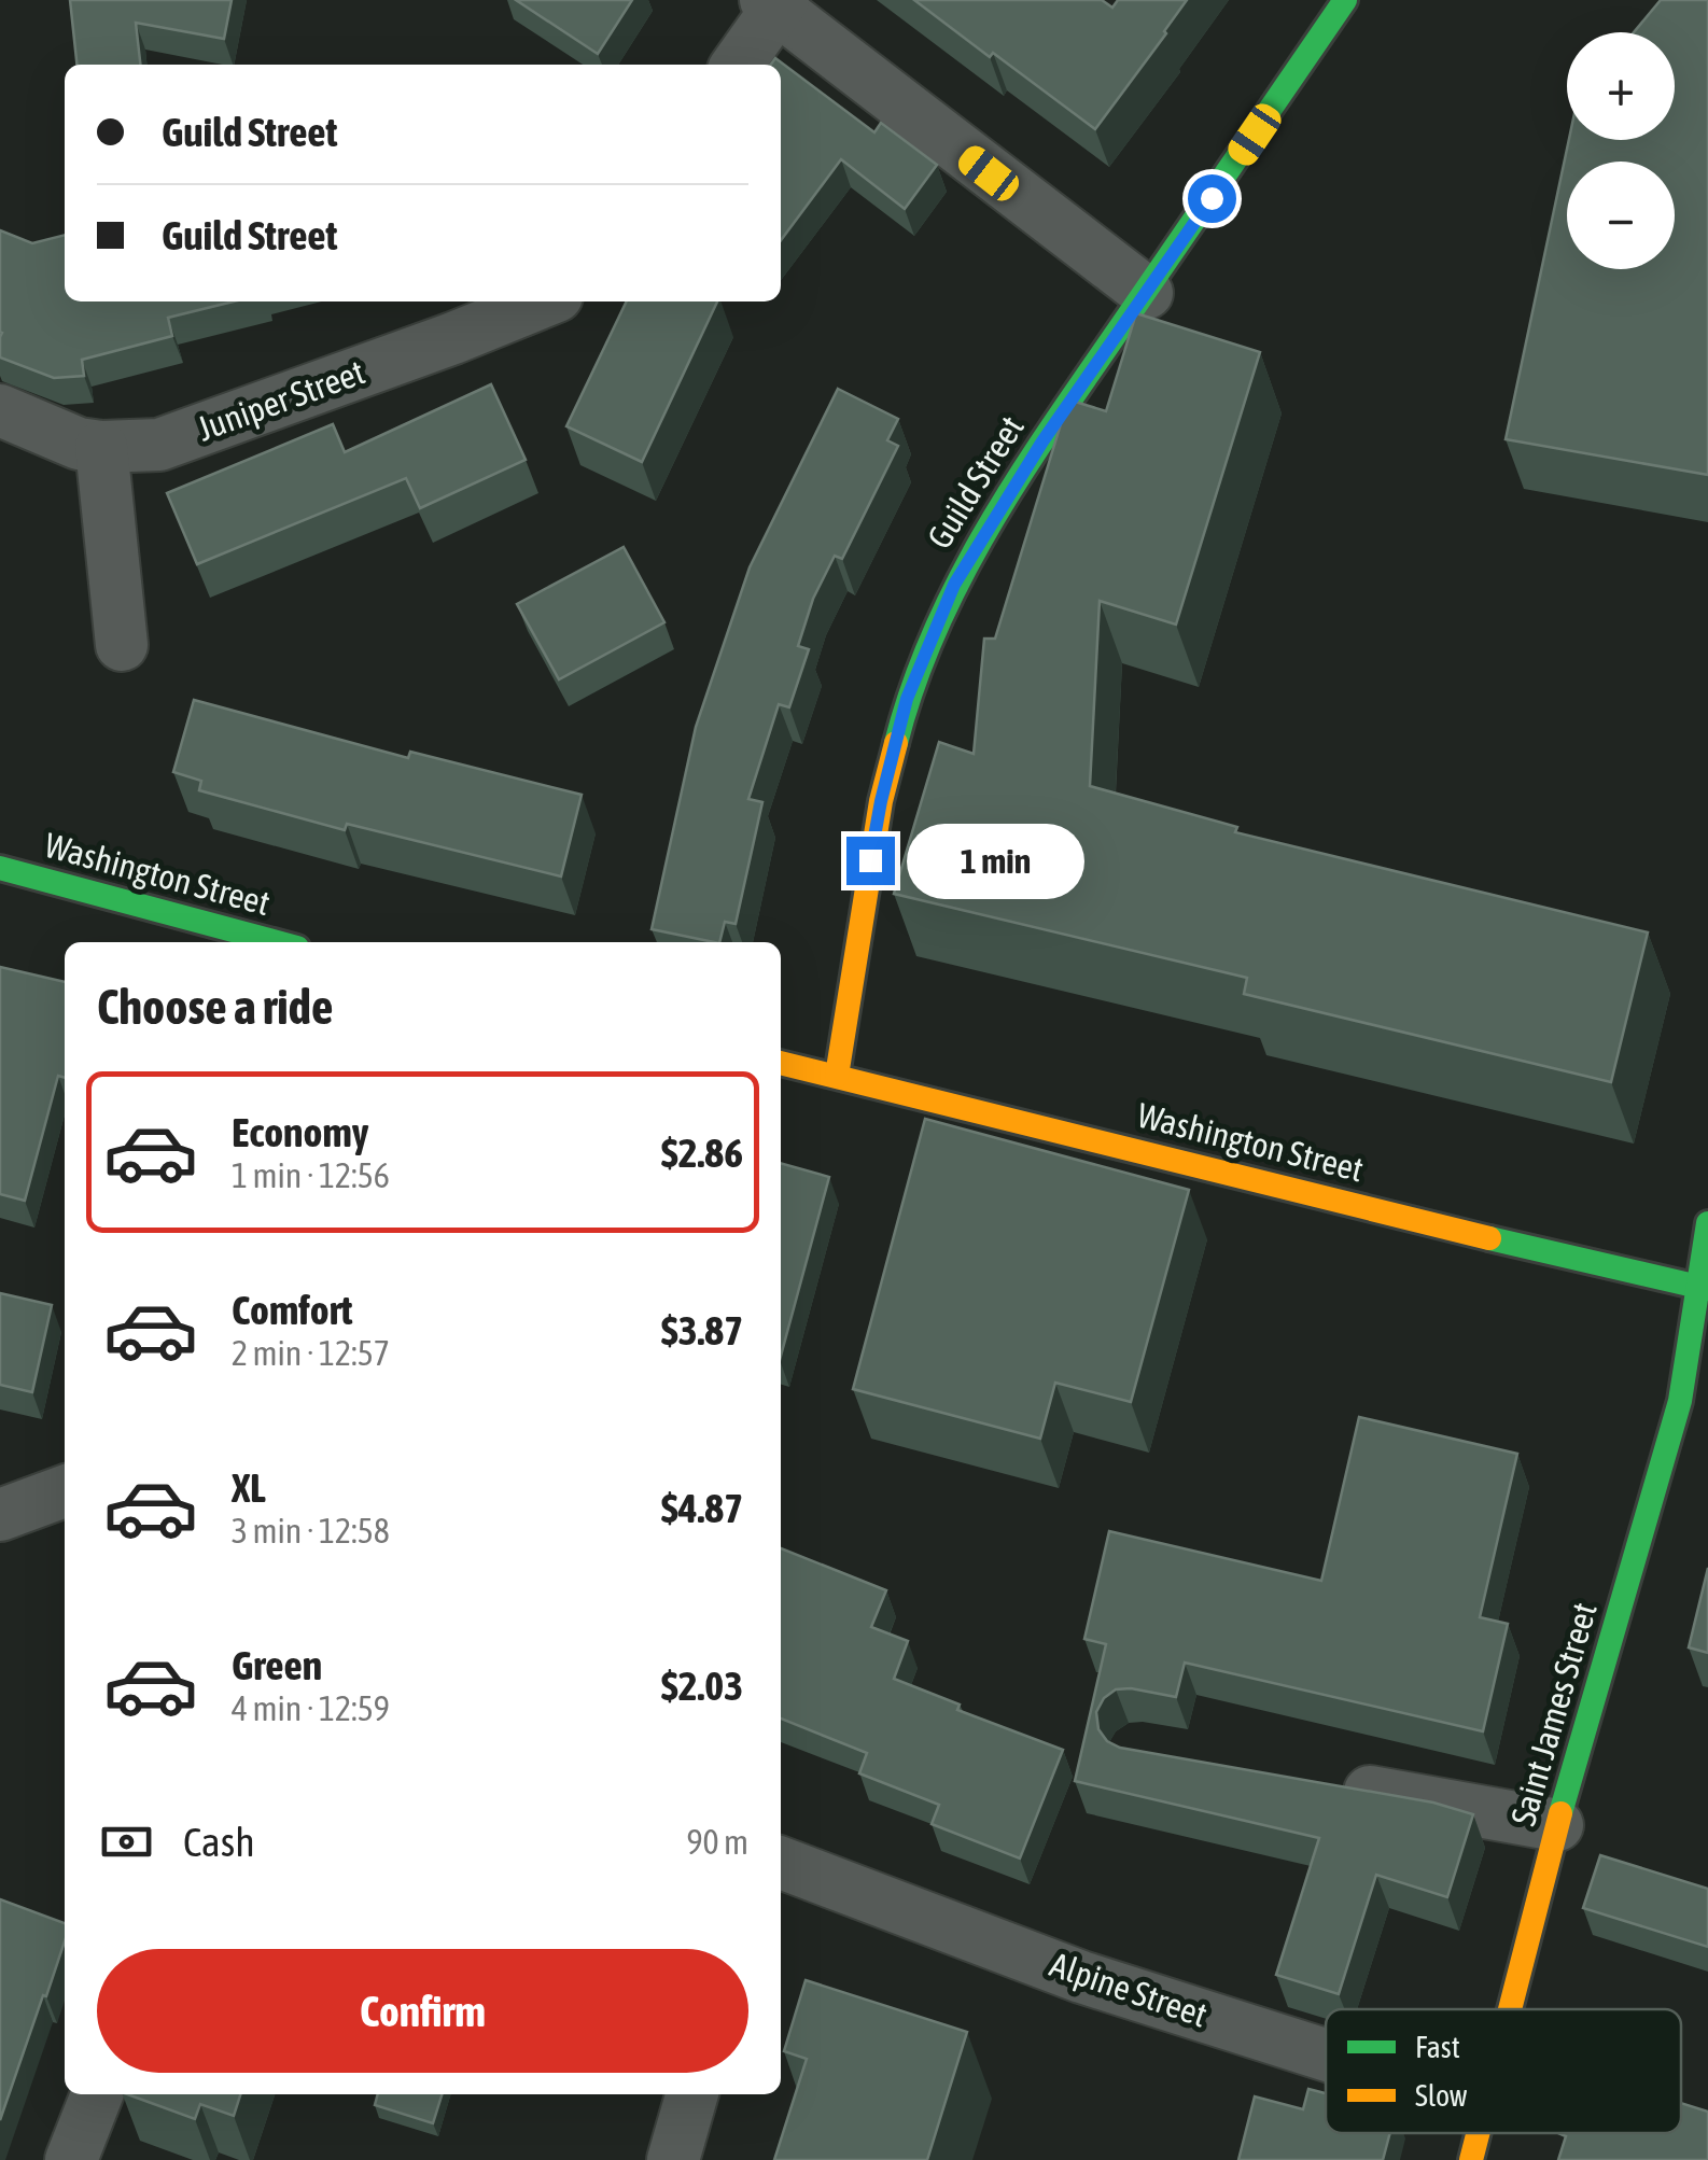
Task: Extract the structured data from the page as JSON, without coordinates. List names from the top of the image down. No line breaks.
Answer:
{"streets":{"street":["Juniper Street","Guild Street","Washington Street","Saint James Street","Alpine Street"]},"crossings":[["Guild Street","Washington Street"],["Washington Street","Saint James Street"]],"legend":["Fast","Slow"],"page":{"map_buttons":["+","−"],"banner":["Guild Street","Guild Street"],"bubble":"1 min","heading":"Choose a ride","list":[{"name":"Economy","note":"1 min · 12:56","value":"$2.86"},{"name":"Comfort","note":"2 min · 12:57","value":"$3.87"},{"name":"XL","note":"3 min · 12:58","value":"$4.87"},{"name":"Green","note":"4 min · 12:59","value":"$2.03"}],"pay":["Cash","90 m"],"buttons":"Confirm"}}
